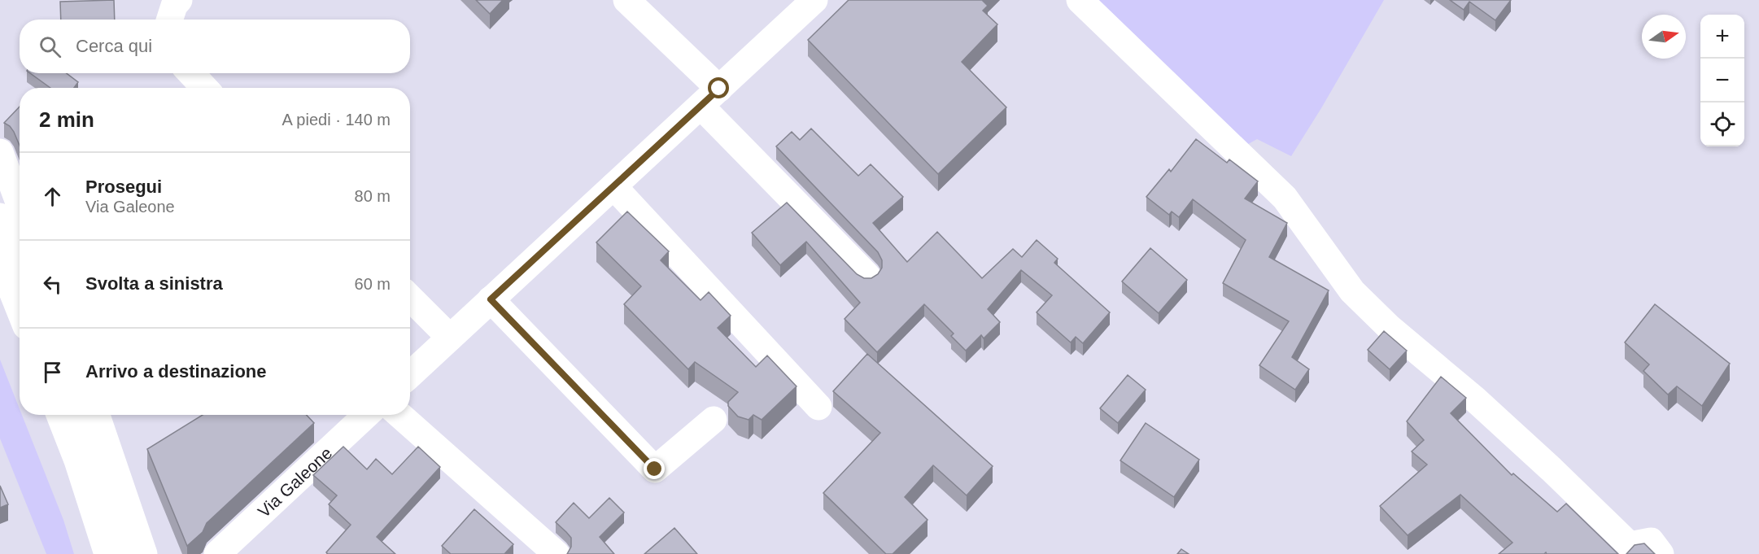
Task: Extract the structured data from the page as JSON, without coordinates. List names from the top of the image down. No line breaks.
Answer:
{"streets":{"main road":["Via Galeone"]},"north":"right","page":{"map_buttons":["+","−"],"search":"Cerca qui","heading":["2 min","A piedi · 140 m"],"list":[["Prosegui","Via Galeone","80 m"],["Svolta a sinistra","60 m"],"Arrivo a destinazione"]}}
